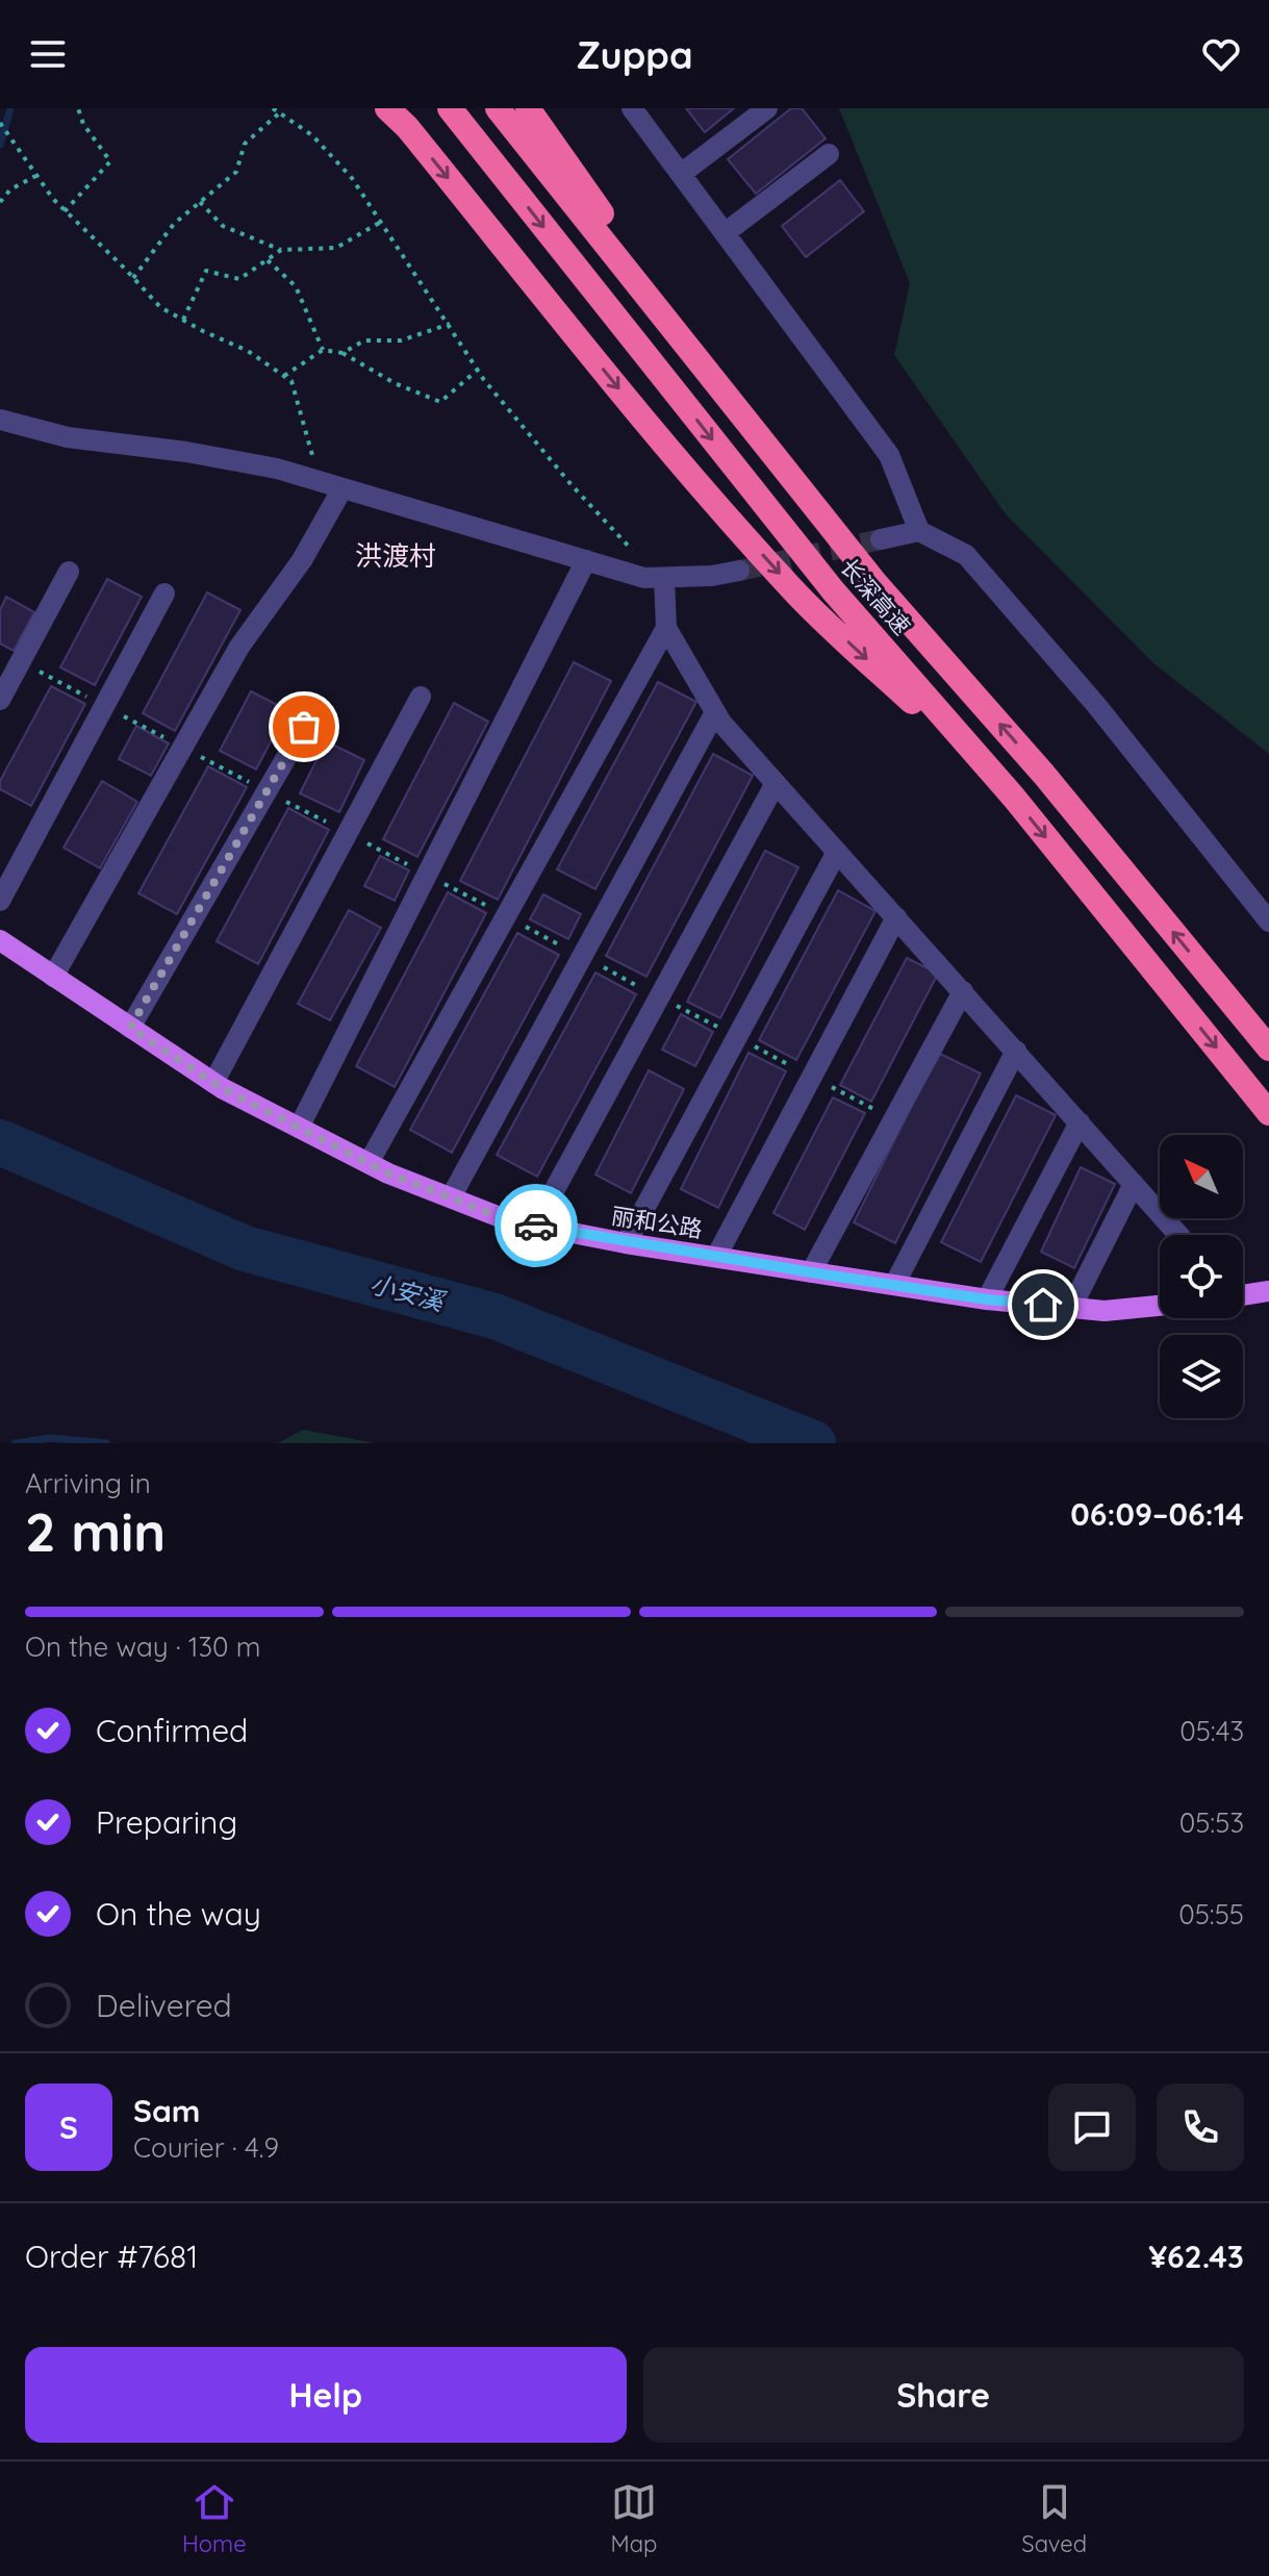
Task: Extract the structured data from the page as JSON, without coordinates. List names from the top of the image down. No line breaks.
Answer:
{"streets":{"highway":["长深高速"],"main road":["丽和公路"]},"districts":["洪渡村"],"water":["小安溪"],"north":"top left","page":{"header":"Zuppa","heading":["2 min","Arriving in","06:09–06:14"],"panel":["Sam","Courier · 4.9","Order #7681","¥62.43"],"bar":"On the way · 130 m","list":[["Confirmed","05:43"],["Preparing","05:53"],["On the way","05:55"],"Delivered"],"round":"S","buttons":["Help","Share"],"tabs":["Home","Map","Saved"]}}
